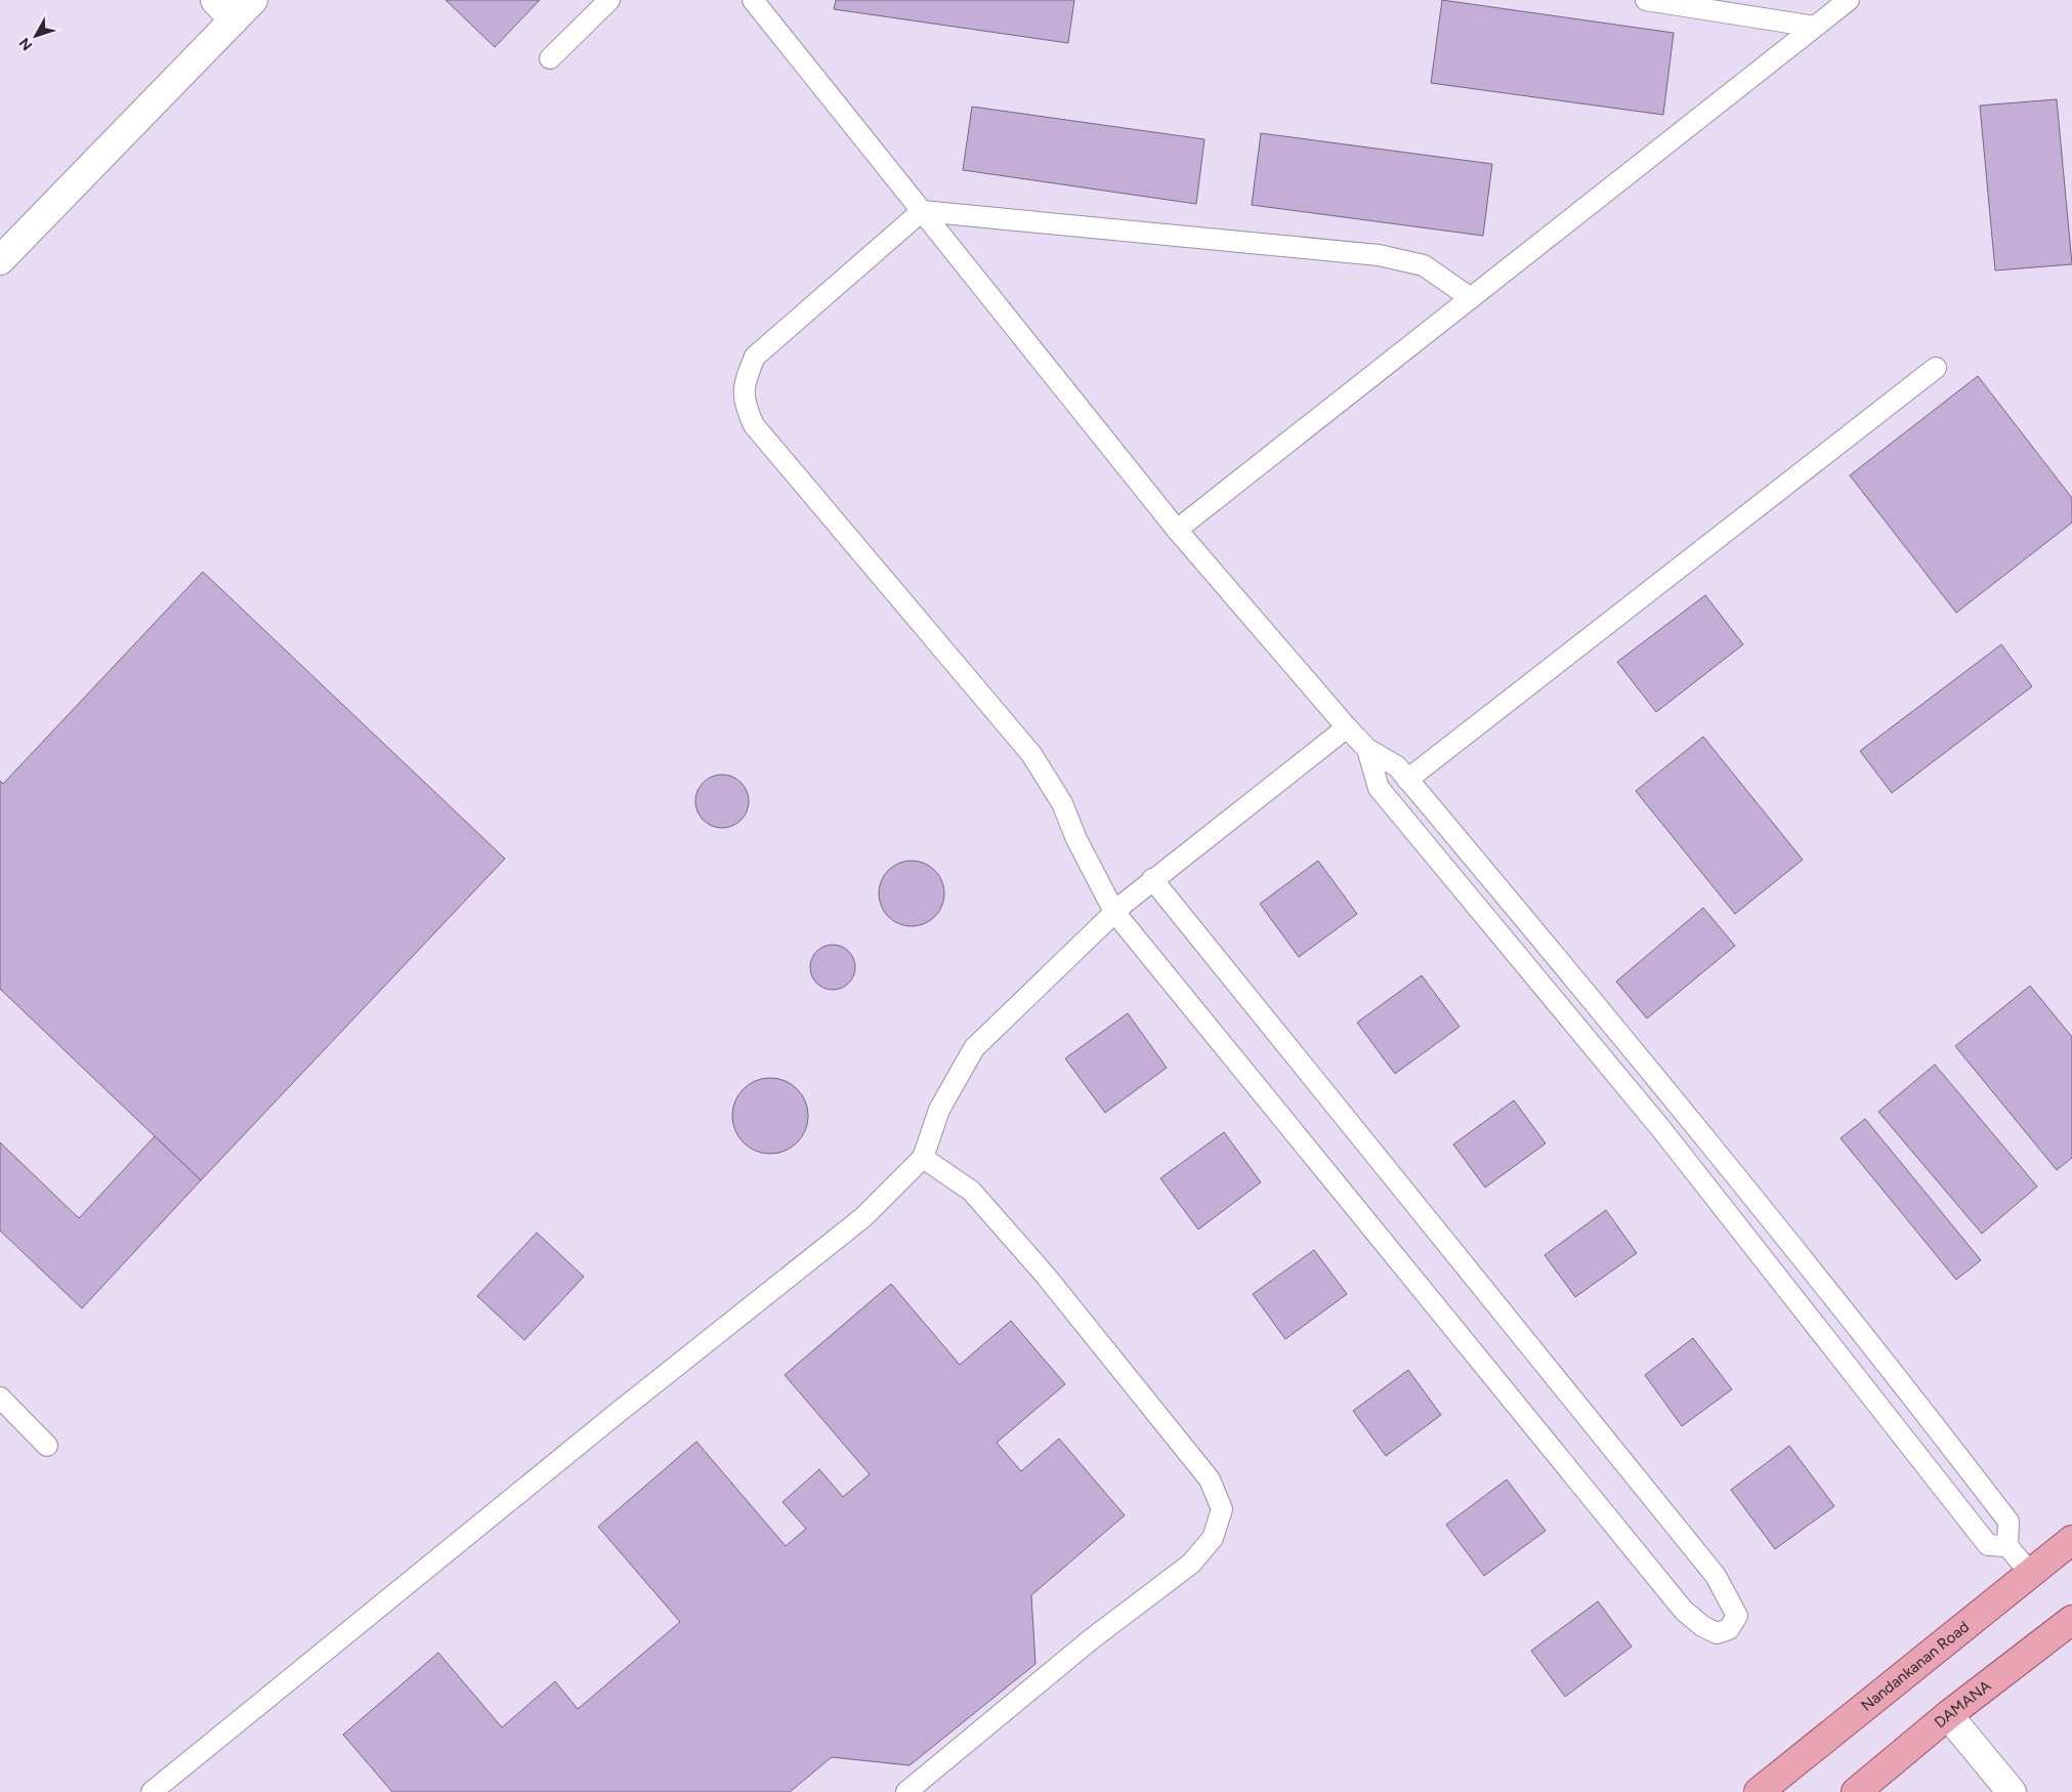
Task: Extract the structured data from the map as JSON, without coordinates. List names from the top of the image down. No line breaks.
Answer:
{"streets":{"main road":["Nandankanan Road","DAMANA"]},"north":"bottom left"}
